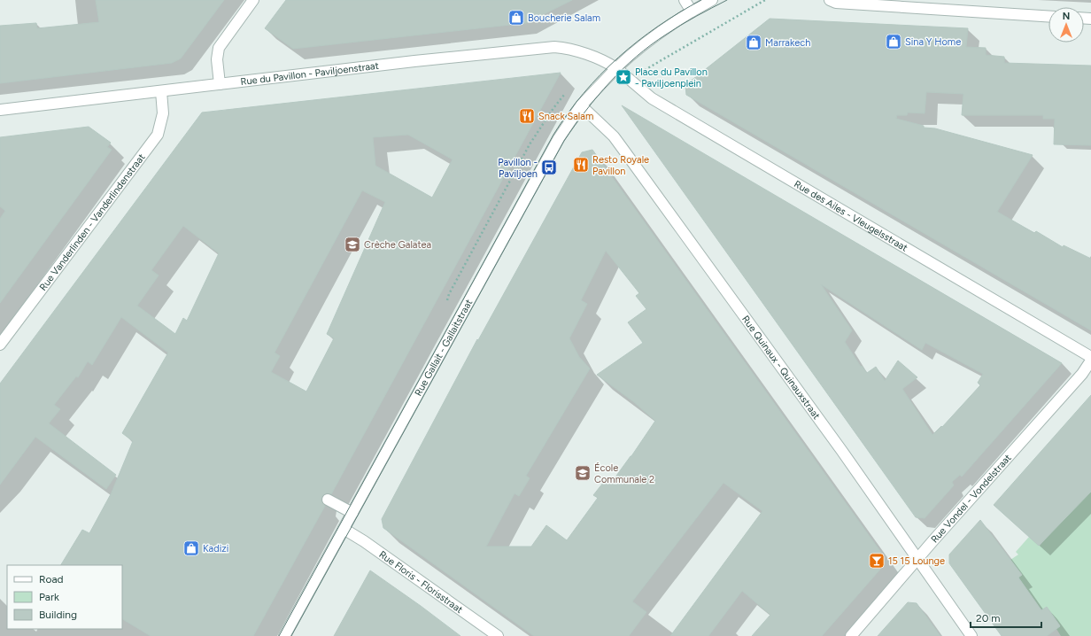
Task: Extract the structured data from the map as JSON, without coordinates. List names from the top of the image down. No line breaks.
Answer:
{"streets":{"street":["Rue du Pavillon - Paviljoenstraat","Rue des Ailes - Vleugelsstraat","Rue Vanderlinden - Vanderlindenstraat","Rue Gallait - Gallaitstraat","Rue Quinaux - Quinauxstraat","Rue Vondel - Vondelstraat","Rue Floris - Florisstraat"]},"crossings":[["Rue du Pavillon - Paviljoenstraat","Rue des Ailes - Vleugelsstraat"],["Rue du Pavillon - Paviljoenstraat","Rue Vanderlinden - Vanderlindenstraat"],["Rue du Pavillon - Paviljoenstraat","Rue Gallait - Gallaitstraat"],["Rue des Ailes - Vleugelsstraat","Rue Gallait - Gallaitstraat"],["Rue Gallait - Gallaitstraat","Rue Quinaux - Quinauxstraat"],["Rue Gallait - Gallaitstraat","Rue Floris - Florisstraat"],["Rue Quinaux - Quinauxstraat","Rue Vondel - Vondelstraat"]],"places":{"shop":["Boucherie Salam","Sina Y Home","Marrakech","Kadizi"],"place":["Place du Pavillon - Paviljoenplein"],"restaurant":["Snack Salam","Resto Royale Pavillon"],"bus stop":["Pavillon - Paviljoen"],"school or university":["Crèche Galatea","École Communale 2"],"bar":["15 15 Lounge"]},"legend":["Road","Park","Building"],"scale_bar":"20 m","north":"top"}
